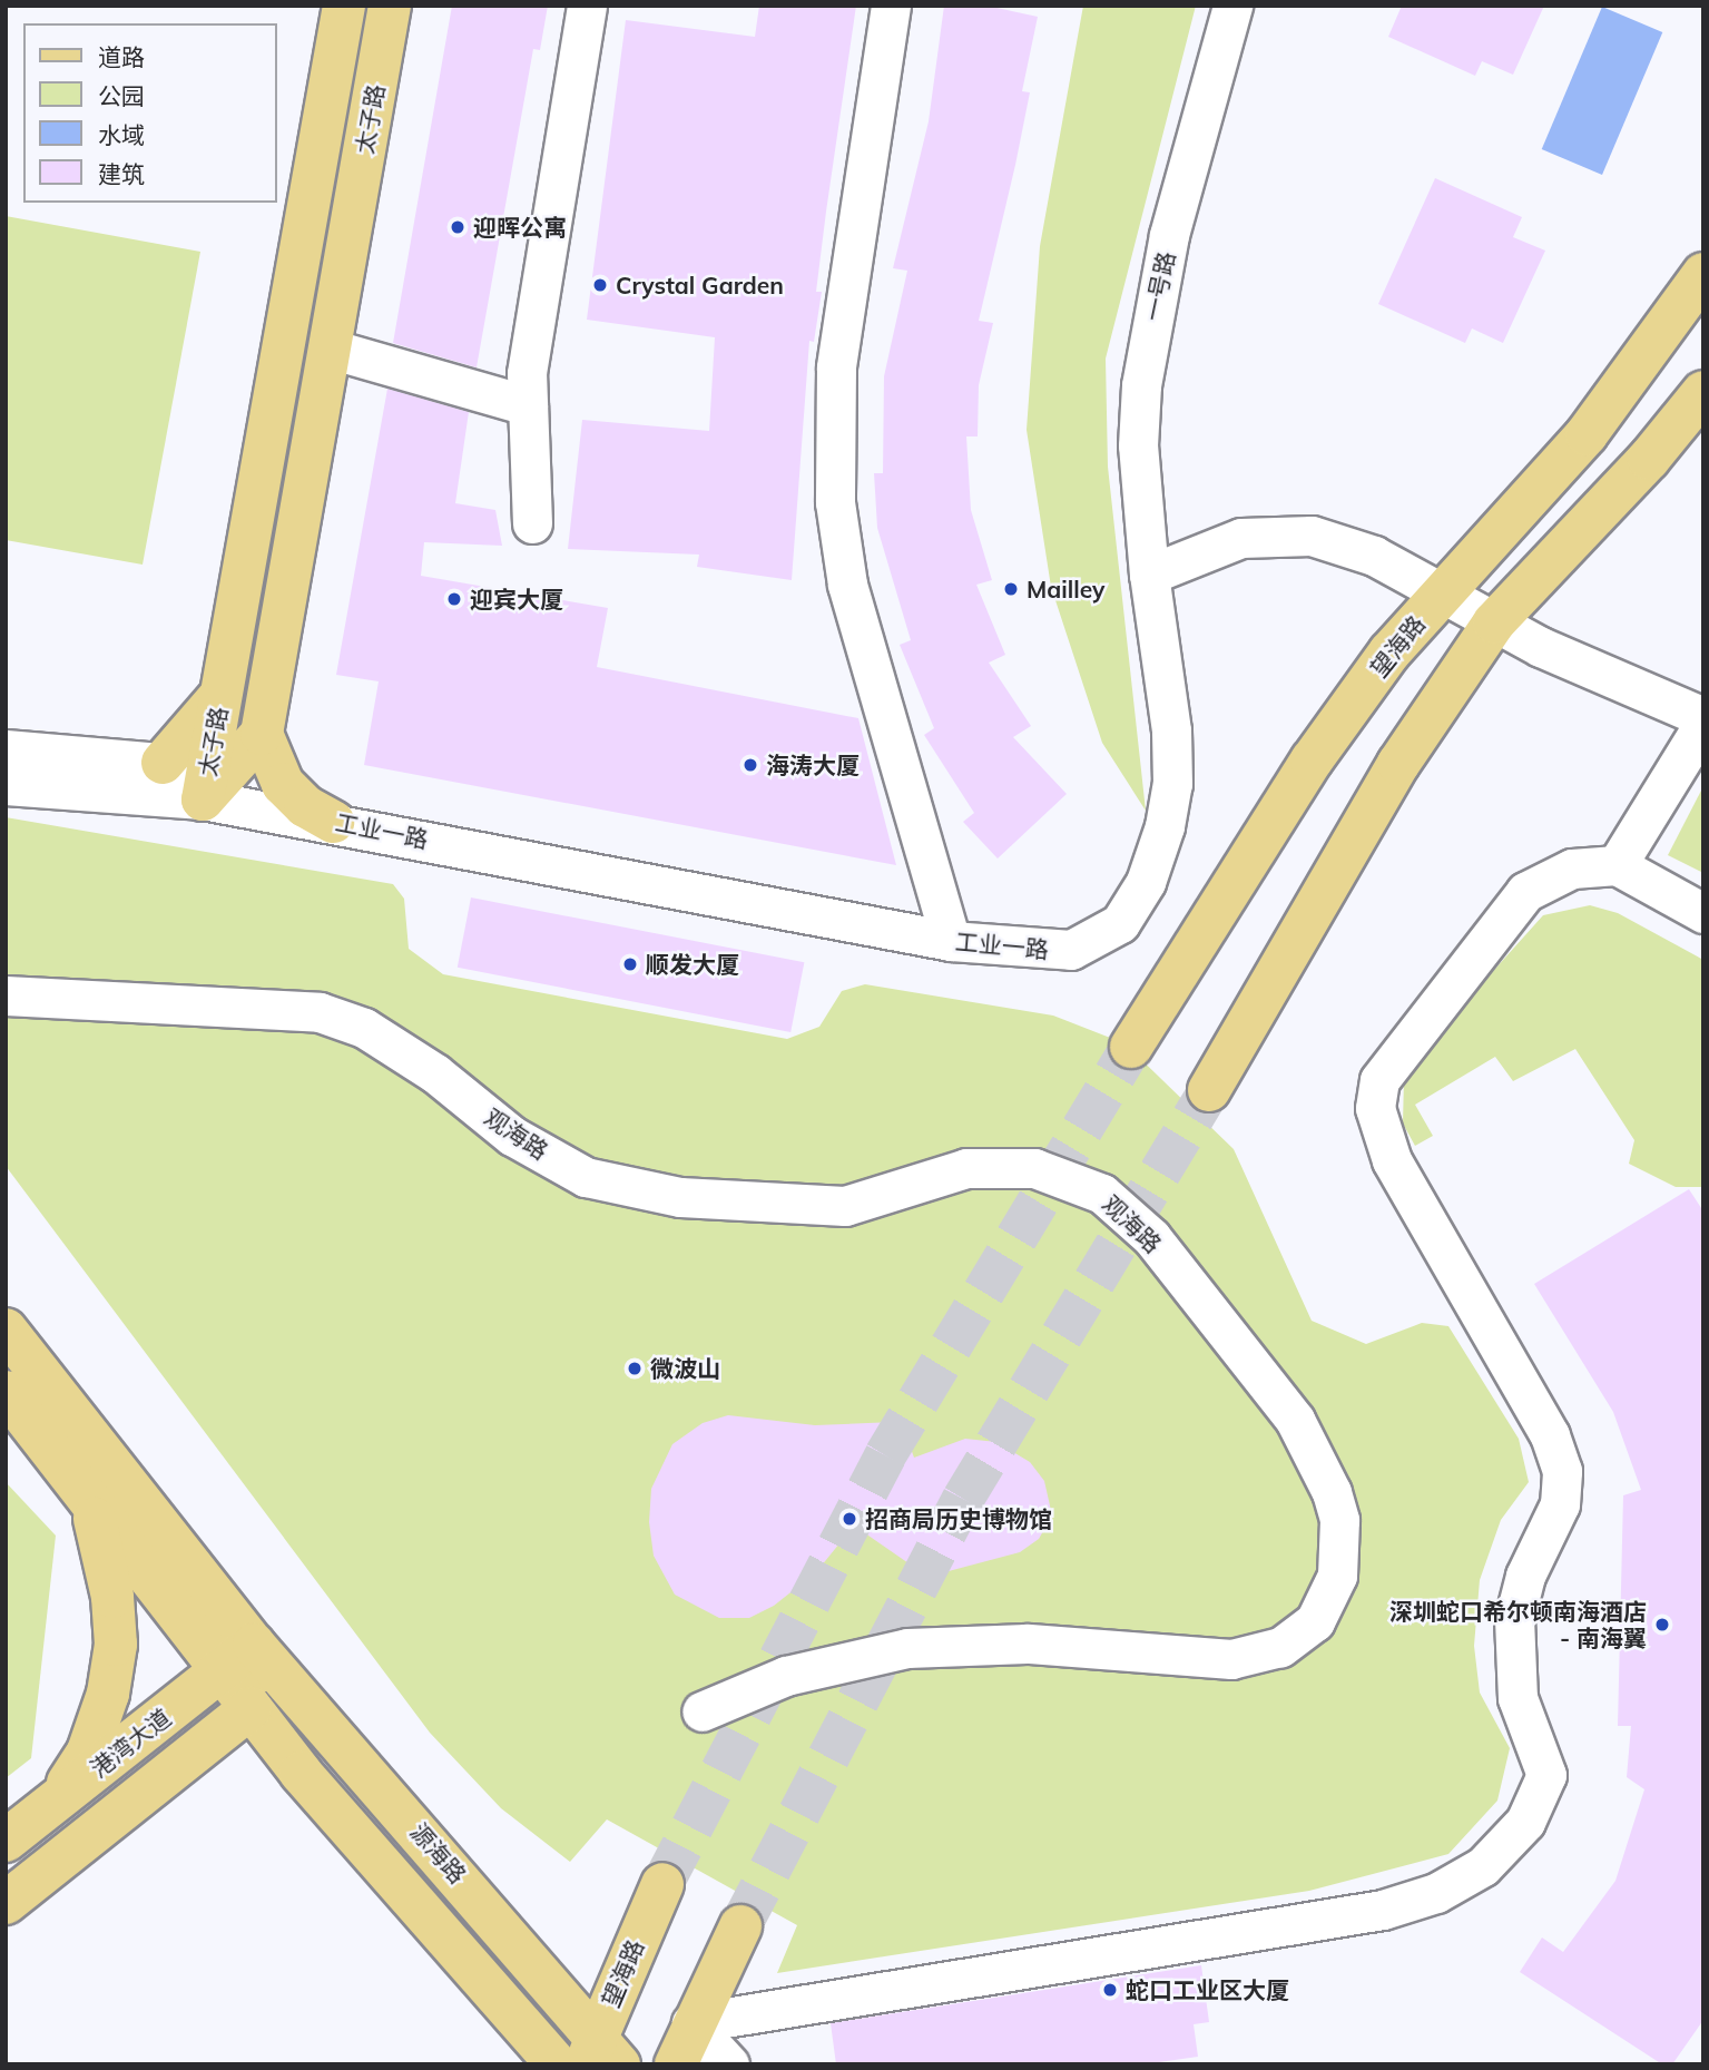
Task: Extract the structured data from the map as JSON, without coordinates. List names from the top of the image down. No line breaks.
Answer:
{"streets":{"main road":["太子路","望海路","港湾大道","源海路"],"street":["一号路","工业一路","观海路"]},"crossings":[["太子路","工业一路"],["一号路","工业一路"],["望海路","源海路"],["港湾大道","源海路"]],"places":["迎晖公寓","Crystal Garden","Mailley","迎宾大厦","海涛大厦","顺发大厦","微波山","招商局历史博物馆","深圳蛇口希尔顿南海酒店 - 南海翼","蛇口工业区大厦"],"legend":["道路","公园","水域","建筑"]}
